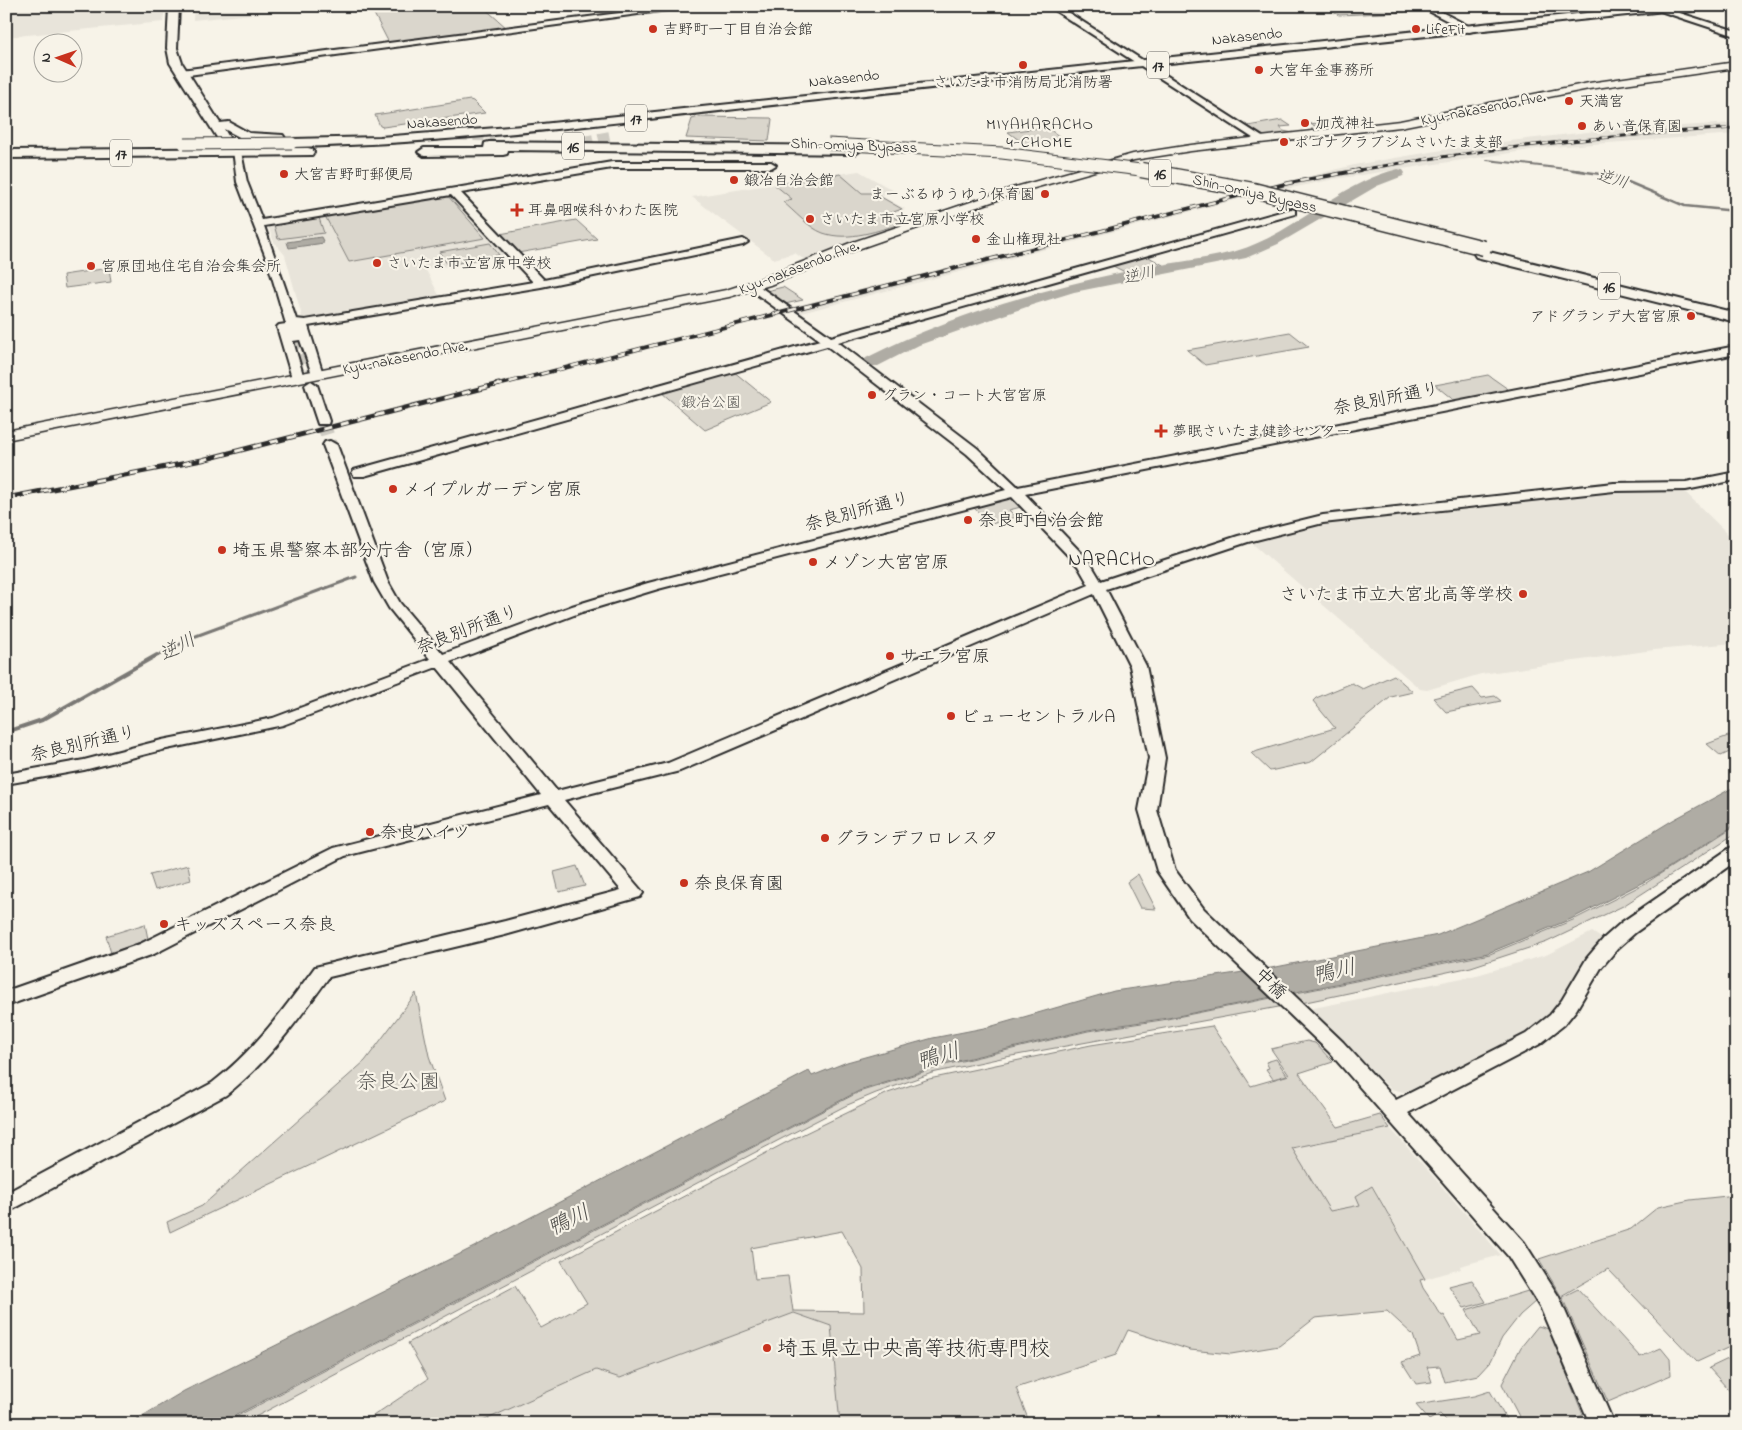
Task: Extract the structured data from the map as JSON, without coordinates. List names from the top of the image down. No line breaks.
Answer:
{"streets":{"highway":["Nakasendo","17","Shin-Omiya Bypass","16"],"main road":["Kyu-nakasendo Ave."],"street":["奈良別所通り","中橋"]},"crossings":[["Nakasendo","17"],["Nakasendo","Shin-Omiya Bypass"],["Nakasendo","16"],["17","16"],["Kyu-nakasendo Ave.","中橋"],["Shin-Omiya Bypass","16"],["奈良別所通り","中橋"]],"districts":["MIYAHARACHO 4-CHOME","NARACHO"],"water":["逆川","鴨川"],"parks":["鍛冶公園","奈良公園"],"places":{"other":["吉野町一丁目自治会館","LifeFit","さいたま市消防局北消防署","大宮年金事務所","天満宮","加茂神社","あい音保育園","ポゴナクラブジムさいたま支部","大宮吉野町郵便局","鍛冶自治会館","まーぶるゆうゆう保育園","さいたま市立宮原小学校","金山権現社","さいたま市立宮原中学校","宮原団地住宅自治会集会所","アドグランデ大宮宮原","グラン・コート大宮宮原","メイプルガーデン宮原","奈良町自治会館","埼玉県警察本部分庁舎（宮原）","メゾン大宮宮原","さいたま市立大宮北高等学校","サエラ宮原","ビューセントラルA","奈良ハイツ","グランデフロレスタ","奈良保育園","キッズスペース奈良","埼玉県立中央高等技術専門校"],"health":["耳鼻咽喉科かわた医院","夢眠さいたま健診センター"]},"north":"left"}
